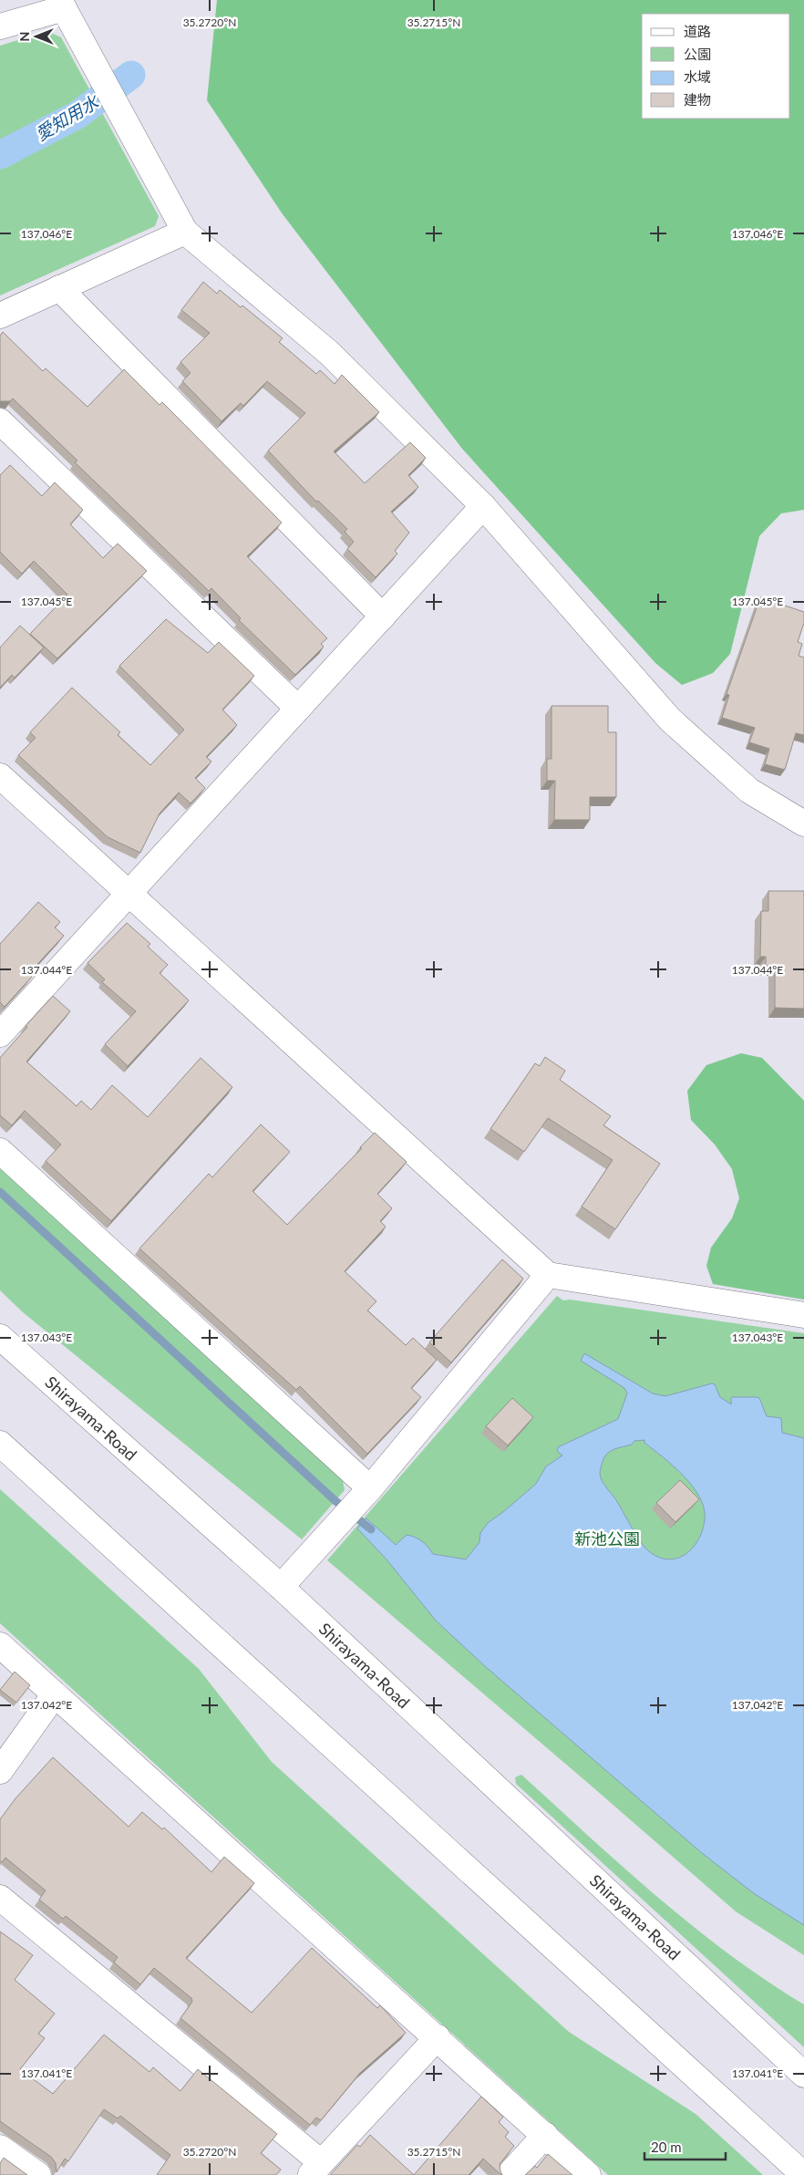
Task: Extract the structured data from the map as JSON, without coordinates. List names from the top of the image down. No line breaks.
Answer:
{"streets":{"street":["Shirayama-Road"]},"water":["愛知用水"],"parks":["新池公園"],"legend":["道路","公園","水域","建物"],"scale_bar":"20 m","north":"left","coordinates":["35.2720°N","35.2715°N","137.046°E","137.045°E","137.044°E","137.043°E","137.042°E","137.041°E"]}
